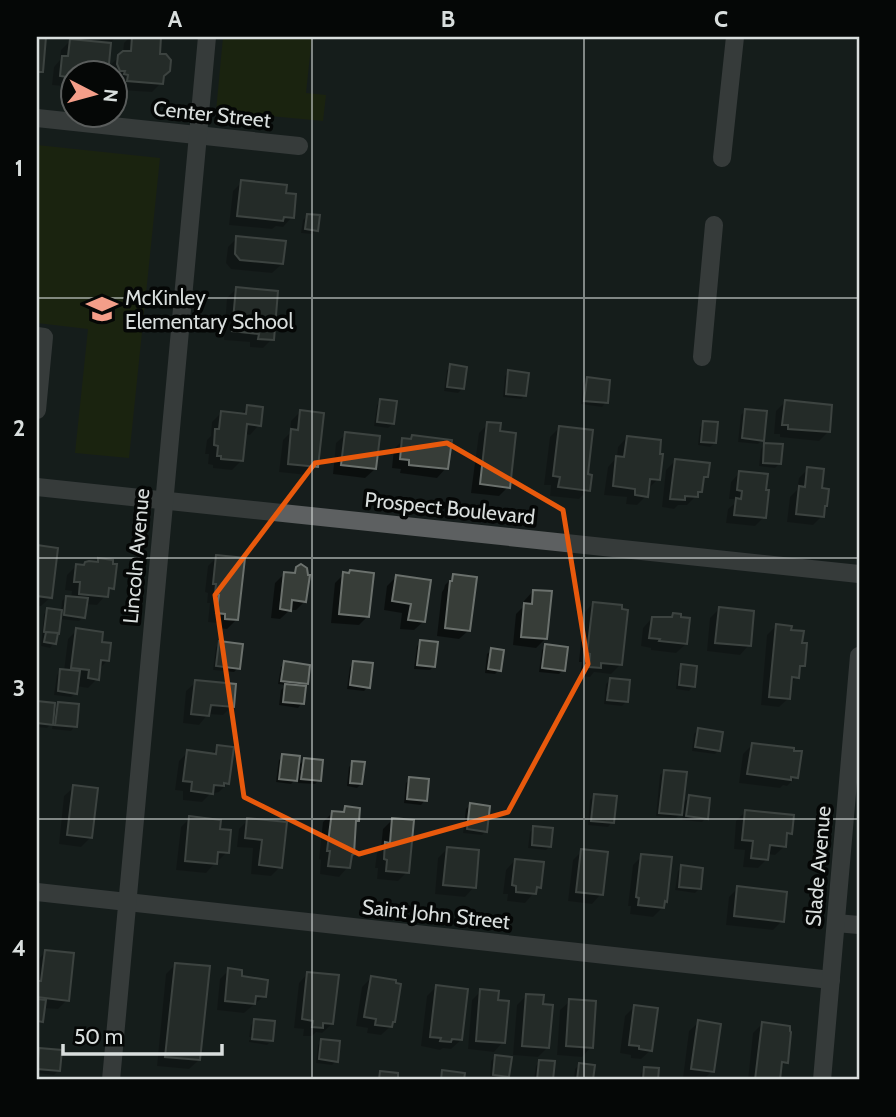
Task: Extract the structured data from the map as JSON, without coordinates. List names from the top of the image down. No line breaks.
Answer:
{"streets":{"street":["Center Street","Prospect Boulevard","Lincoln Avenue","Slade Avenue","Saint John Street"]},"crossings":[["Center Street","Lincoln Avenue"],["Prospect Boulevard","Lincoln Avenue"],["Lincoln Avenue","Saint John Street"],["Slade Avenue","Saint John Street"]],"places":{"school or university":["McKinley Elementary School"]},"scale_bar":"50 m","north":"right","grid":{"columns":["A","B","C"],"rows":["1","2","3","4"]}}
